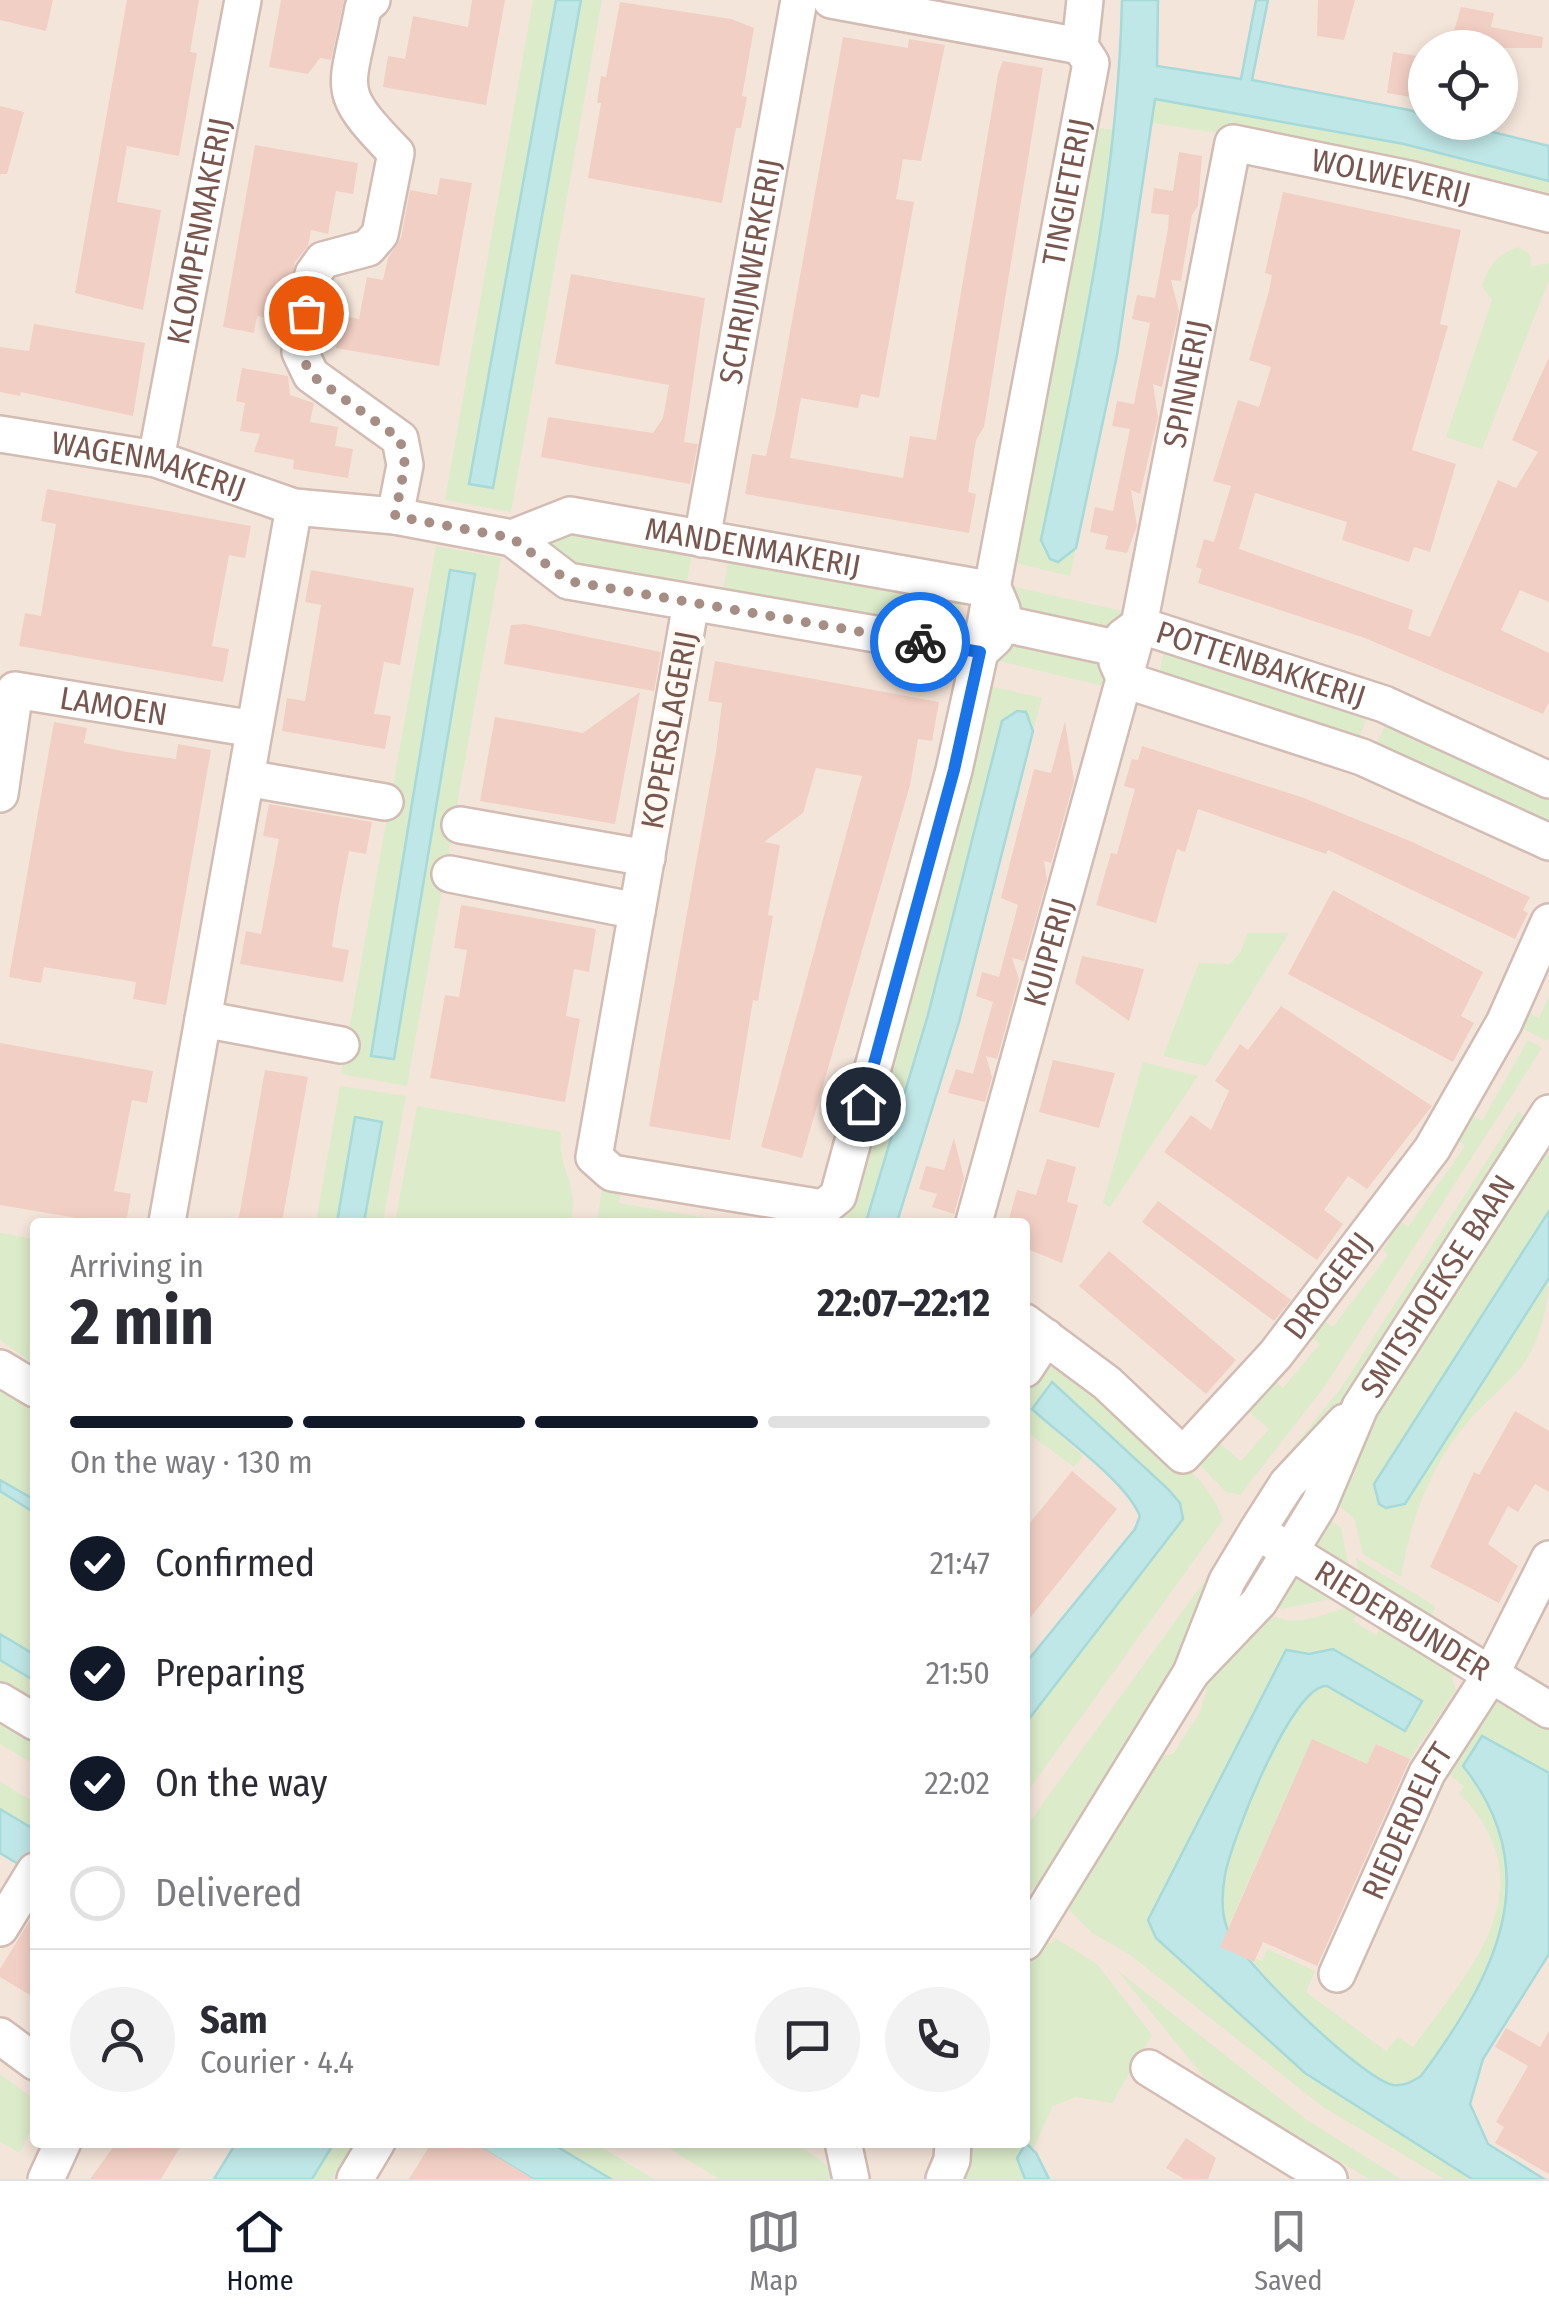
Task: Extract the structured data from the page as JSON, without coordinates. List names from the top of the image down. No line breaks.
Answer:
{"streets":{"street":["WOLWEVERIJ","TINGIETERIJ","KLOMPENMAKERIJ","SCHRIJNWERKERIJ","SPINNERIJ","WAGENMAKERIJ","MANDENMAKERIJ","POTTENBAKKERIJ","LAMOEN","KOPERSLAGERIJ","KUIPERIJ","SMITSHOEKSE BAAN","DROGERIJ","RIEDERBUNDER","RIEDERDELFT"]},"crossings":[["WOLWEVERIJ","SPINNERIJ"],["TINGIETERIJ","MANDENMAKERIJ"],["KLOMPENMAKERIJ","WAGENMAKERIJ"],["SCHRIJNWERKERIJ","MANDENMAKERIJ"],["SPINNERIJ","POTTENBAKKERIJ"],["WAGENMAKERIJ","MANDENMAKERIJ"],["MANDENMAKERIJ","KOPERSLAGERIJ"],["POTTENBAKKERIJ","KUIPERIJ"],["SMITSHOEKSE BAAN","RIEDERBUNDER"],["RIEDERBUNDER","RIEDERDELFT"]],"page":{"heading":["2 min","Arriving in","22:07–22:12"],"panel":["Sam","Courier · 4.4"],"bar":"On the way · 130 m","list":[["Confirmed","21:47"],["Preparing","21:50"],["On the way","22:02"],"Delivered"],"tabs":["Home","Map","Saved"]}}
